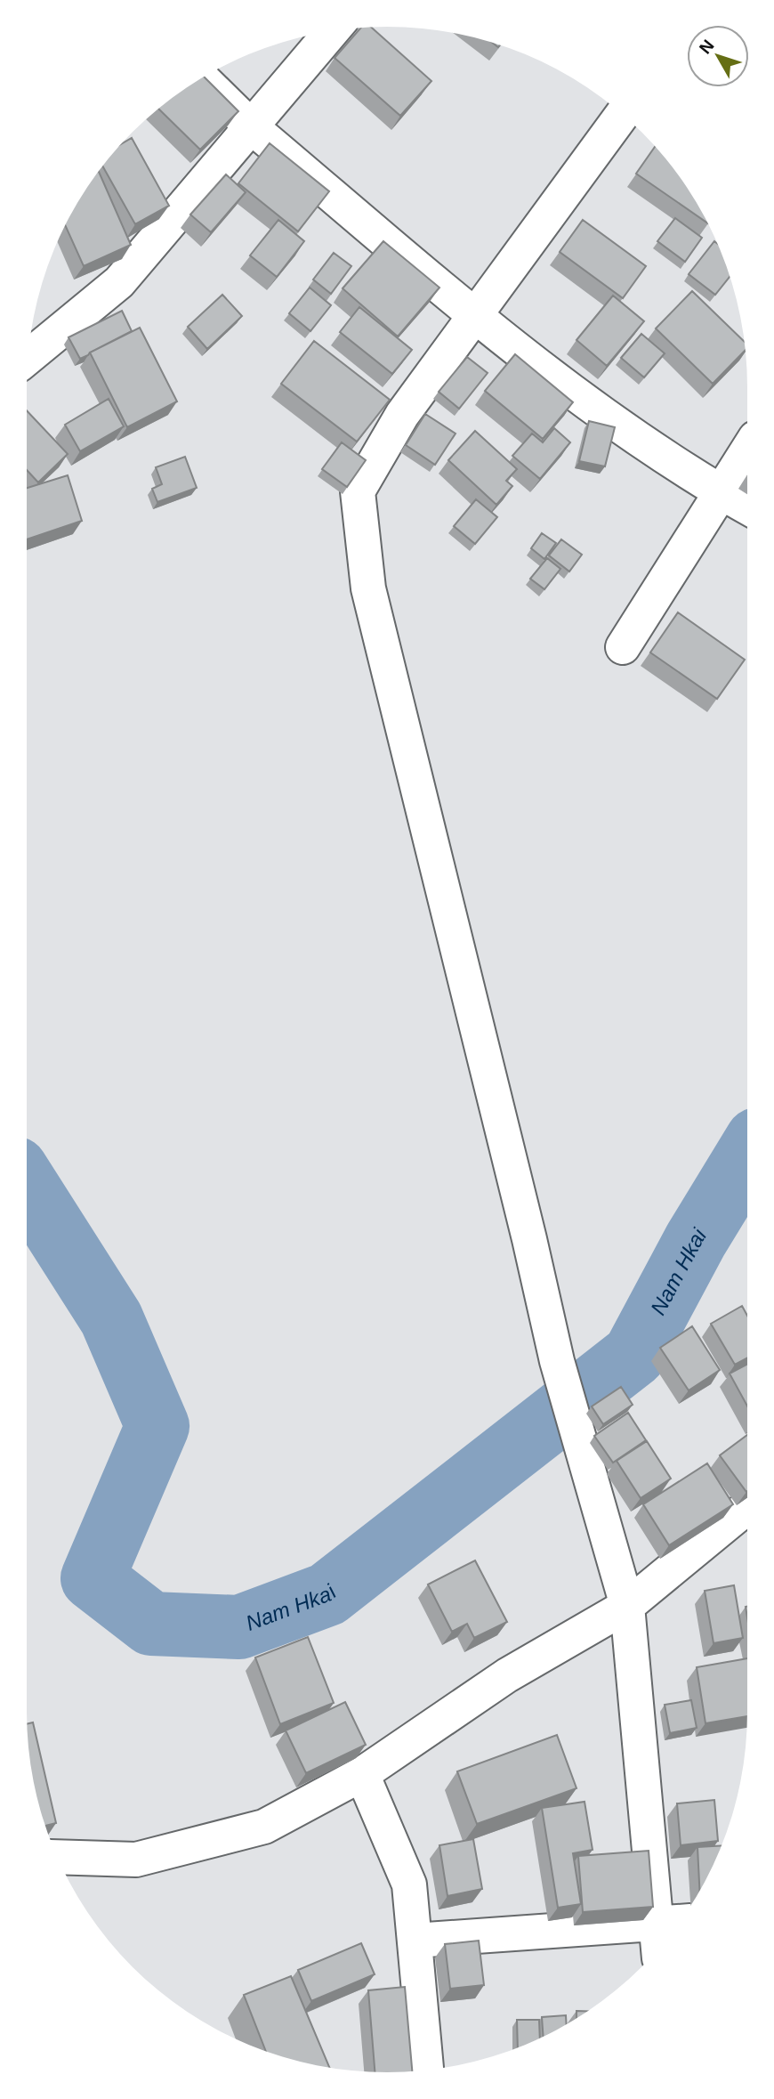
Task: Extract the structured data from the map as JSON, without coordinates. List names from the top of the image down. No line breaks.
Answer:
{"water":["Nam Hkai"],"north":"top left"}
